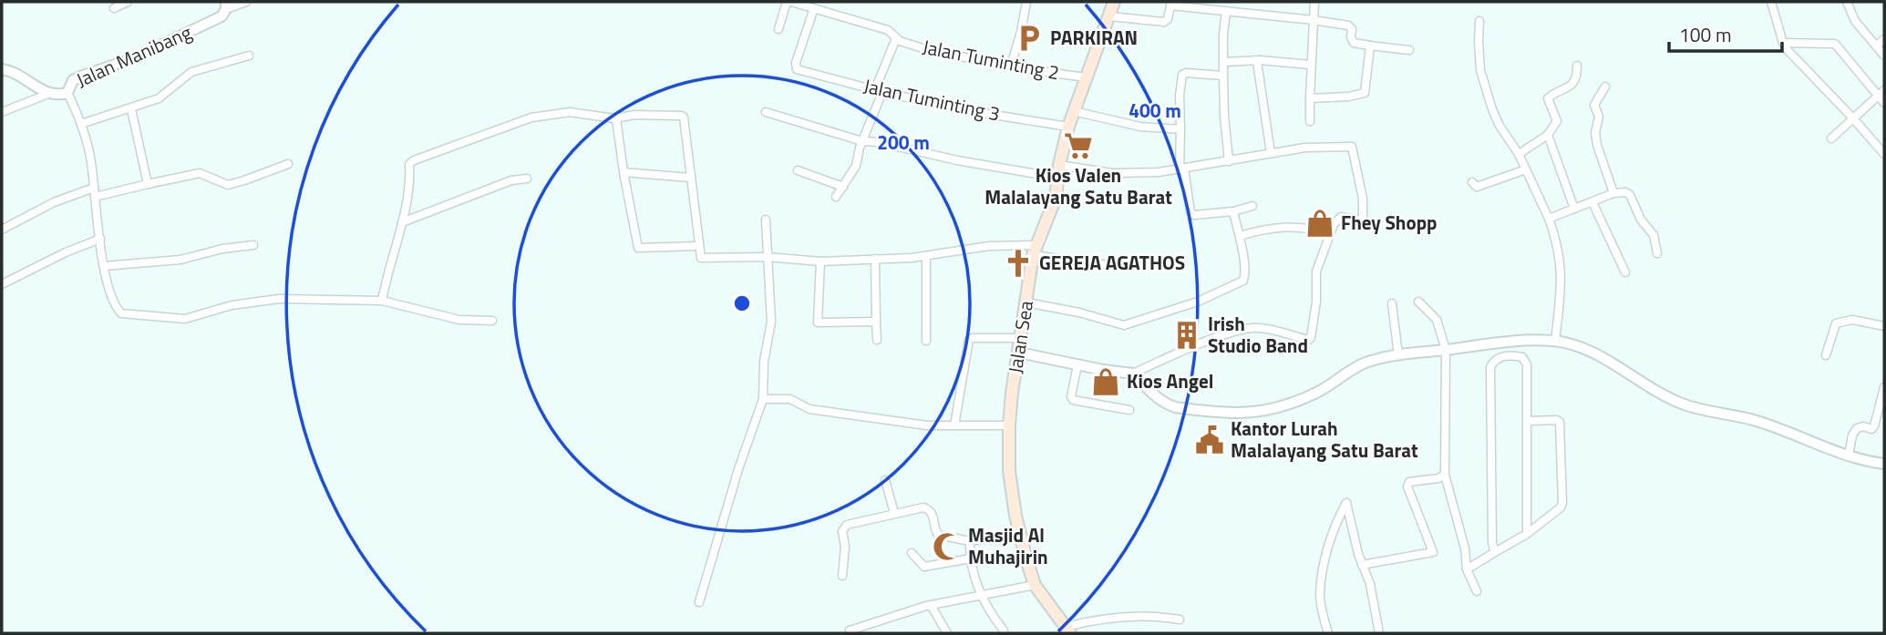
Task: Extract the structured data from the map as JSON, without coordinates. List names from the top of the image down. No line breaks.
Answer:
{"streets":{"main road":["Jalan Sea"],"street":["Jalan Manibang","Jalan Tuminting 2","Jalan Tuminting 3"]},"crossings":[["Jalan Tuminting 2","Jalan Tuminting 3"],["Jalan Tuminting 2","Jalan Sea"],["Jalan Tuminting 3","Jalan Sea"]],"places":{"parking":["PARKIRAN"],"supermarket":["Kios Valen Malalayang Satu Barat"],"shop":["Fhey Shopp","Kios Angel"],"church":["GEREJA AGATHOS"],"building":["Irish Studio Band"],"public building":["Kantor Lurah Malalayang Satu Barat"],"mosque":["Masjid Al Muhajirin"]},"scale_bar":"100 m","rings":["400 m","200 m"]}
